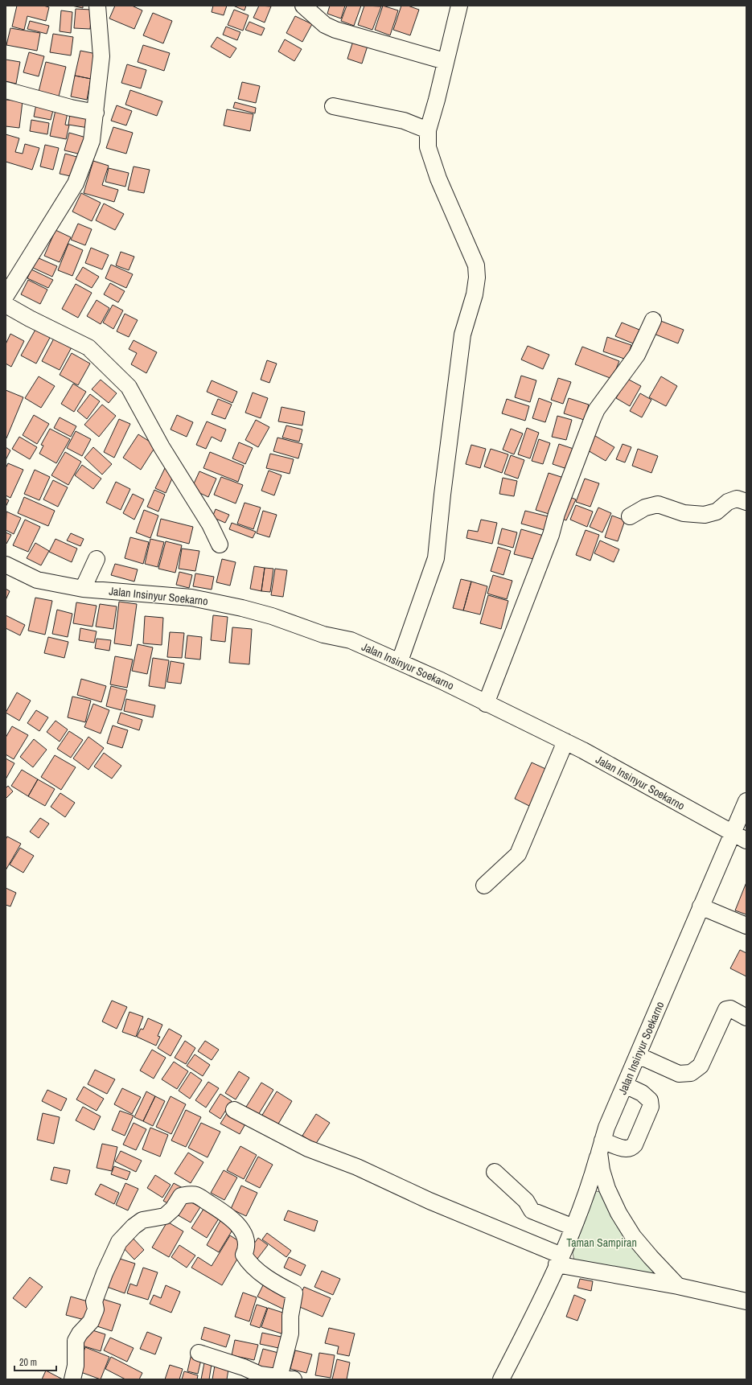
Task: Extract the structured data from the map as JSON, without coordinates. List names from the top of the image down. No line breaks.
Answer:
{"streets":{"street":["Jalan Insinyur Soekarno"]},"parks":["Taman Sampiran"],"scale_bar":"20 m"}
